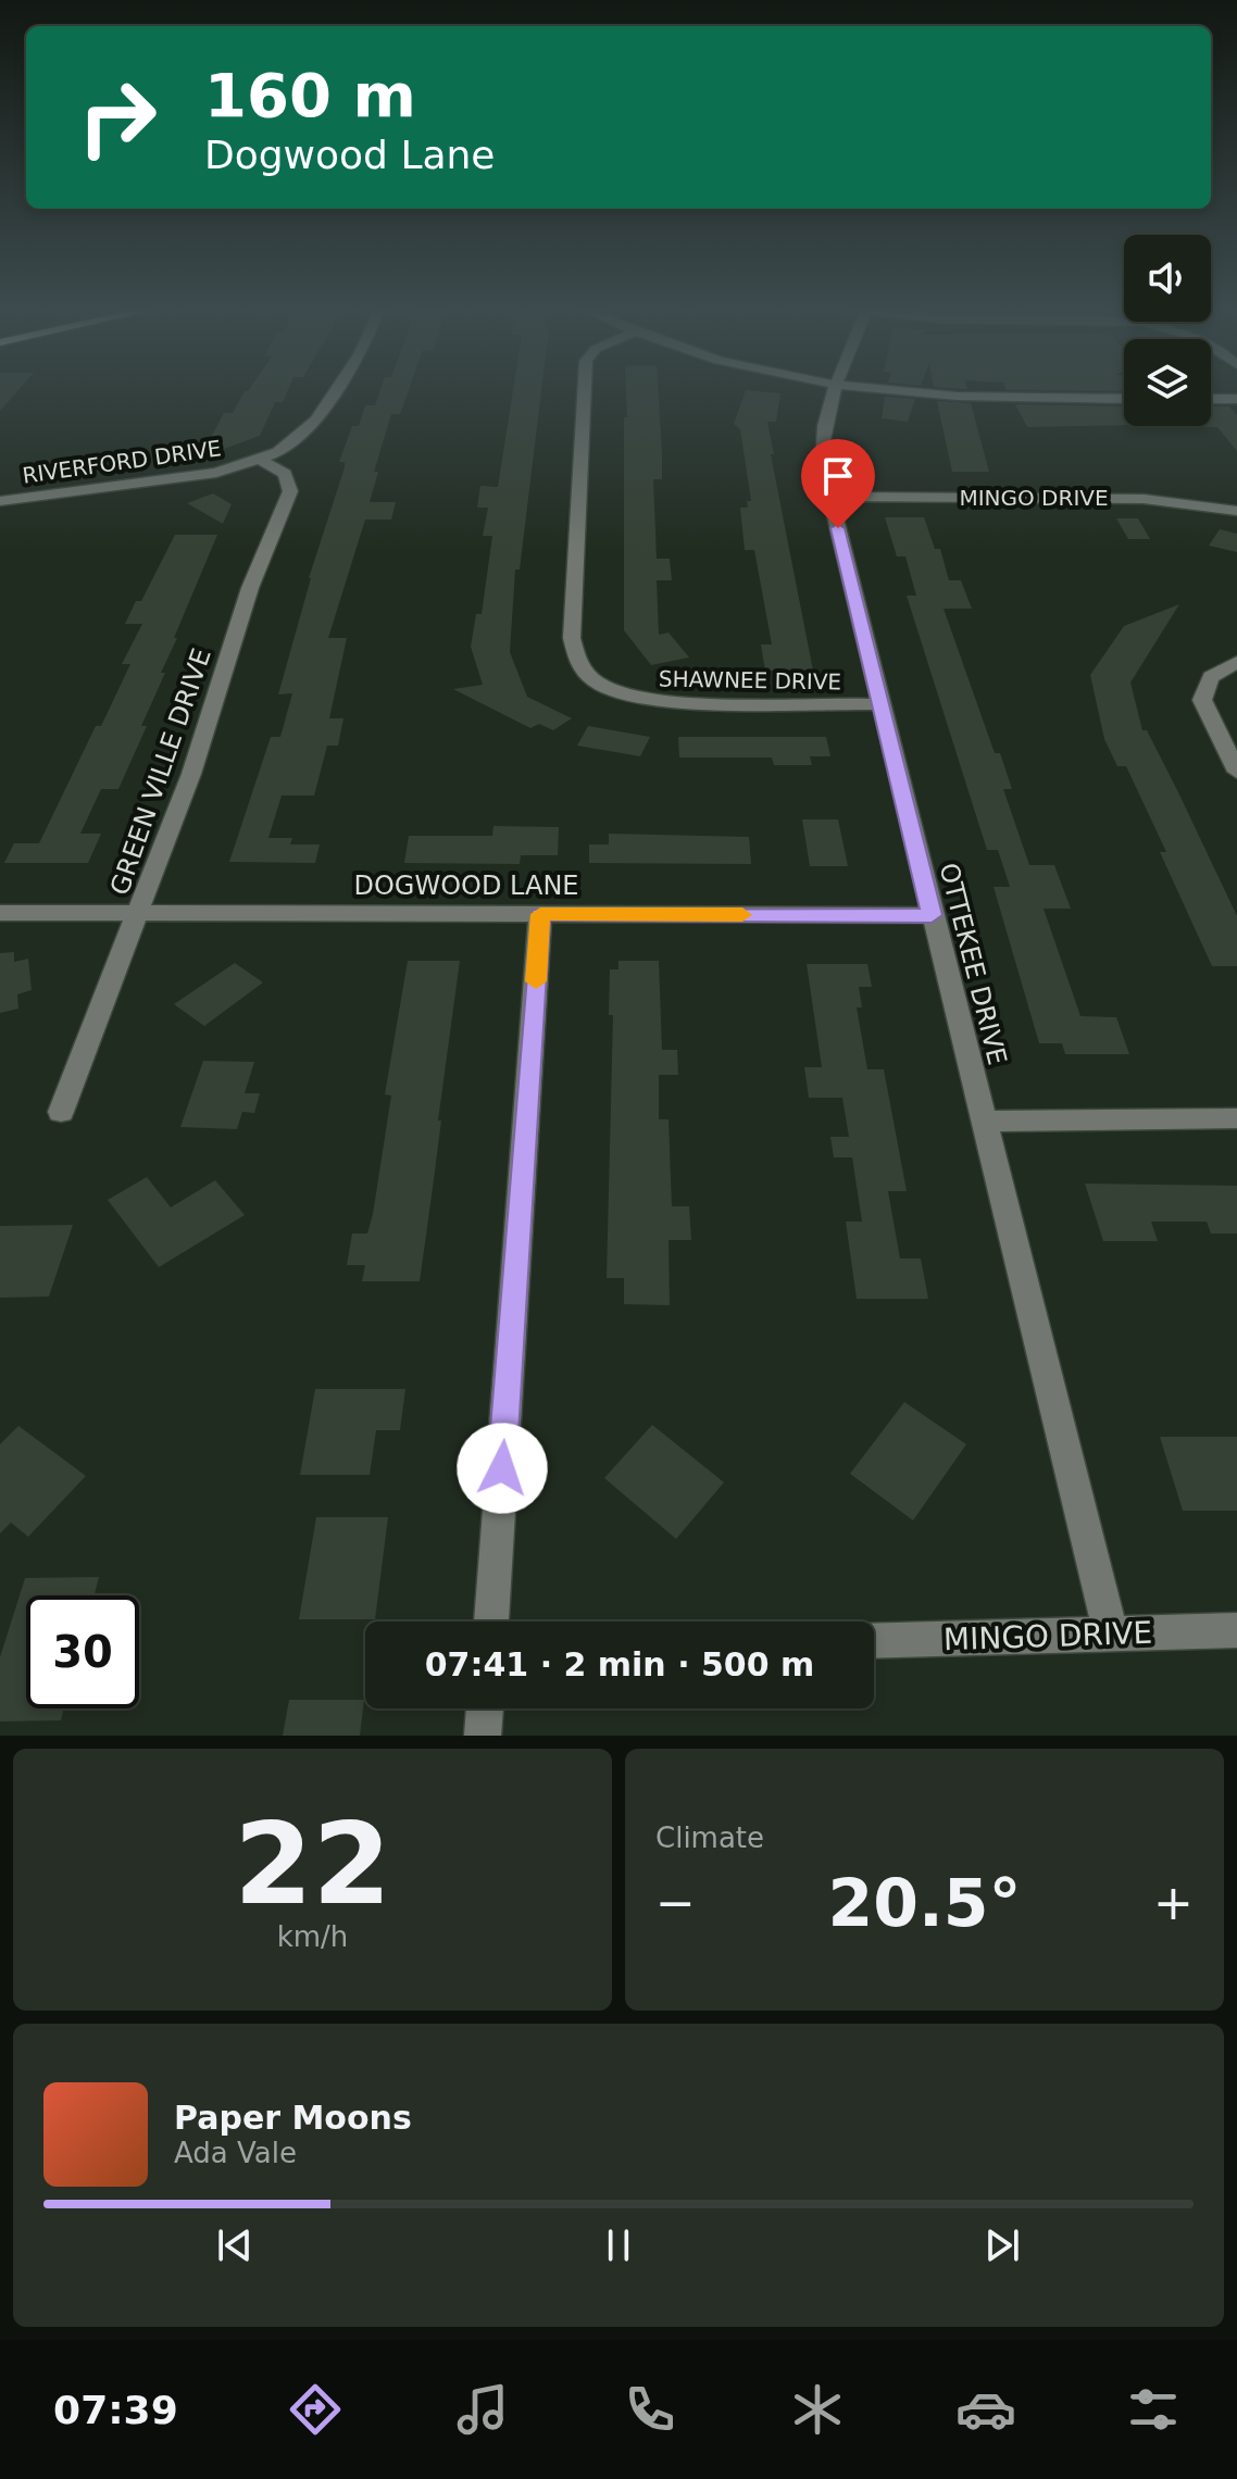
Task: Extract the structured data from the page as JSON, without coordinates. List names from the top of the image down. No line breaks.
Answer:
{"streets":{"street":["RIVERFORD DRIVE","MINGO DRIVE","SHAWNEE DRIVE","GREEN VILLE DRIVE","DOGWOOD LANE","OTTEKEE DRIVE"]},"crossings":[["RIVERFORD DRIVE","GREEN VILLE DRIVE"],["MINGO DRIVE","OTTEKEE DRIVE"],["SHAWNEE DRIVE","OTTEKEE DRIVE"],["GREEN VILLE DRIVE","DOGWOOD LANE"],["DOGWOOD LANE","OTTEKEE DRIVE"]],"page":{"turn":["160 m","Dogwood Lane"],"limit":"30","trip":"07:41 · 2 min · 500 m","tile":[["22","km/h"],"Climate"],"heat":["−","20.5°","+"],"song":["Paper Moons","Ada Vale"],"tabs":"07:39"}}
